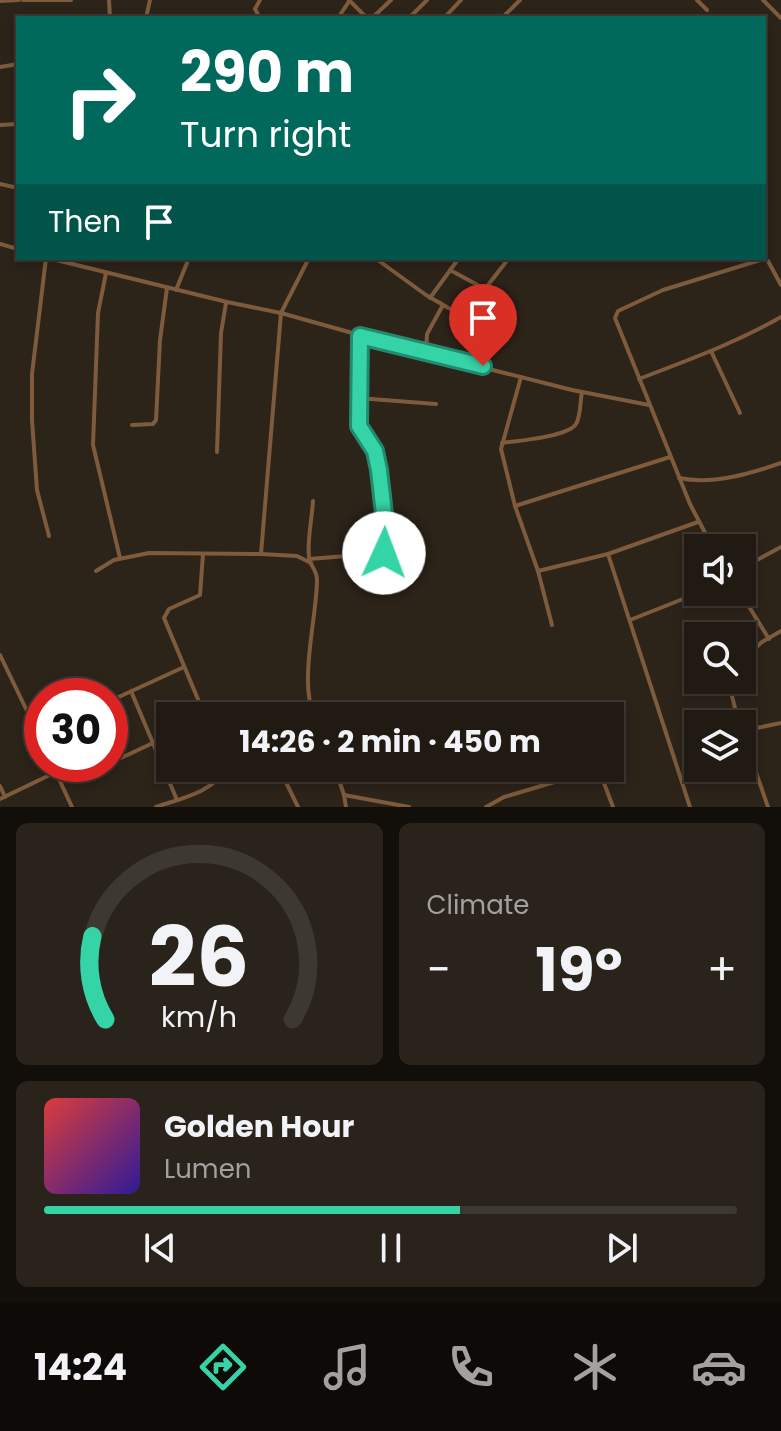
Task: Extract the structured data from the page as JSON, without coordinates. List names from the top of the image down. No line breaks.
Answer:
{"page":{"turn":["290 m","Turn right"],"then":"Then","limit":"30","trip":"14:26 · 2 min · 450 m","tile":"Climate","heat":["−","19°","+"],"song":["Golden Hour","Lumen"],"tabs":"14:24","gauge":["26","km/h"]}}
